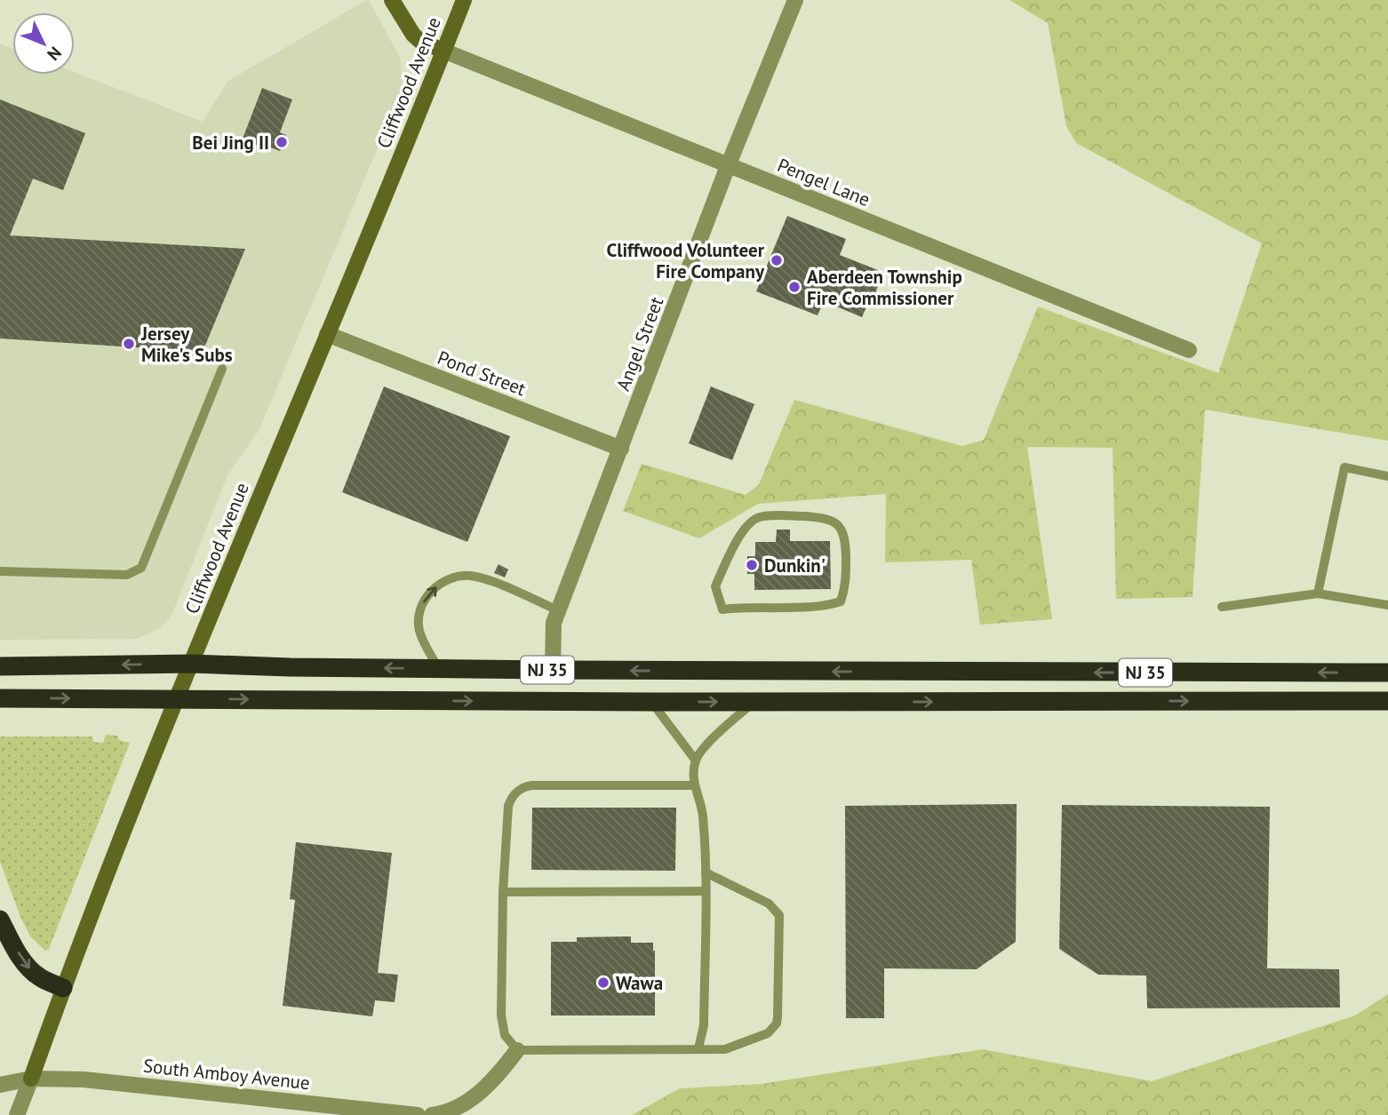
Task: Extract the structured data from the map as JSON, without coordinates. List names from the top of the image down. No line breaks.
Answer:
{"streets":{"highway":["NJ 35"],"main road":["Cliffwood Avenue"],"street":["Pengel Lane","Angel Street","Pond Street","South Amboy Avenue"]},"crossings":[["Cliffwood Avenue","Pengel Lane"],["Cliffwood Avenue","Pond Street"],["Cliffwood Avenue","NJ 35"],["Cliffwood Avenue","South Amboy Avenue"],["Pengel Lane","Angel Street"],["Angel Street","Pond Street"],["Angel Street","NJ 35"]],"places":["Bei Jing II","Cliffwood Volunteer Fire Company","Aberdeen Township Fire Commissioner","Jersey Mike's Subs","Dunkin'","Wawa"],"north":"bottom right"}
